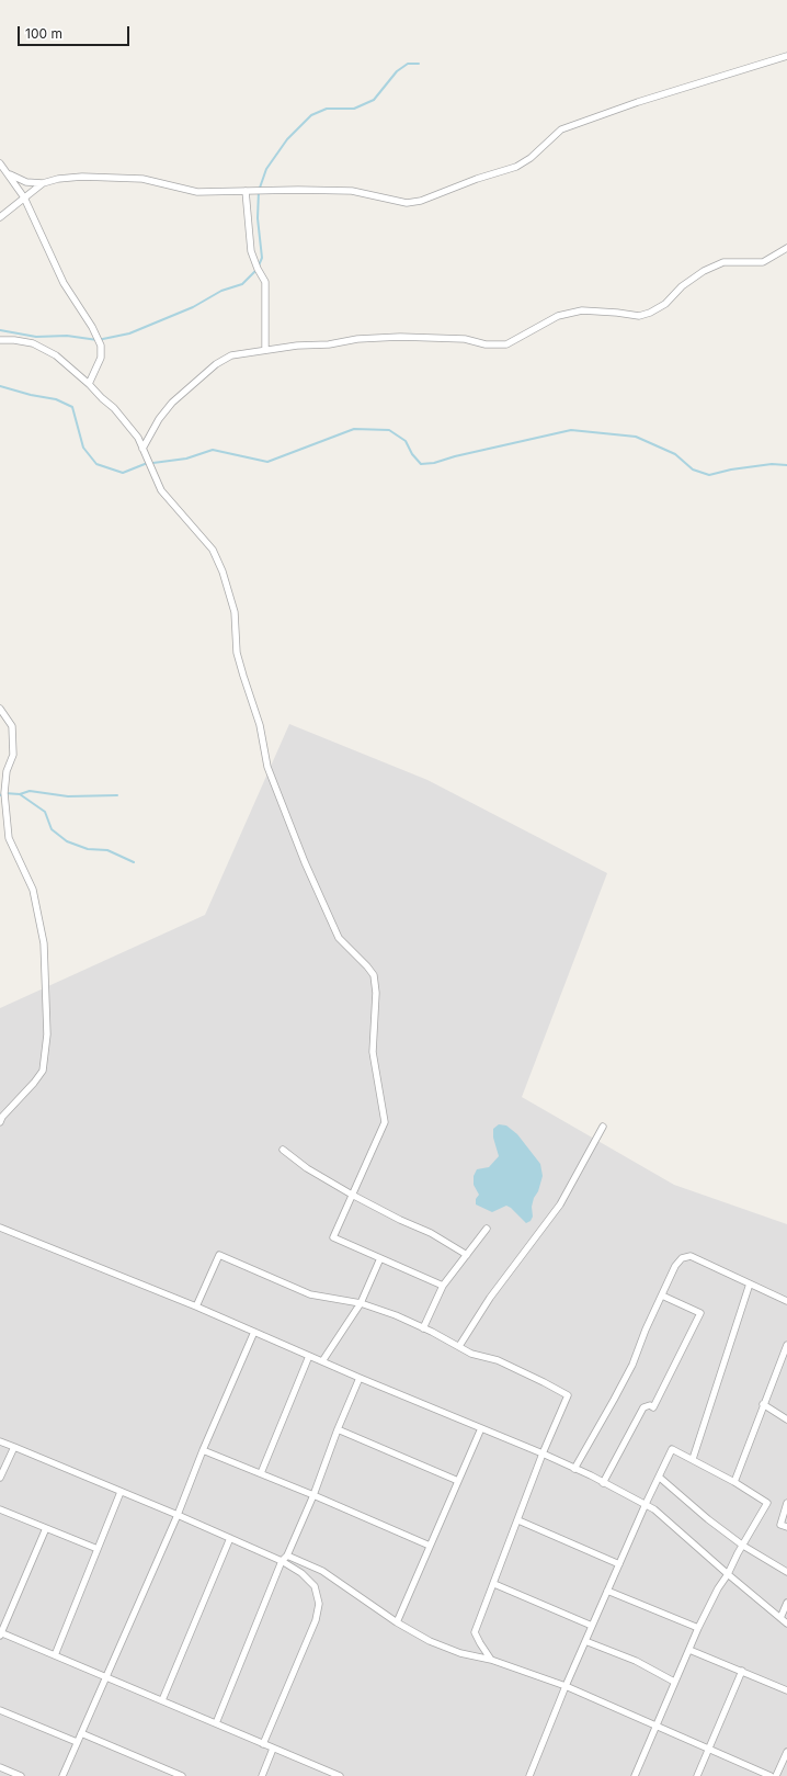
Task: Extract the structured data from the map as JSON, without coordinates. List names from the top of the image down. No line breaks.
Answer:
{"scale_bar":"100 m"}
